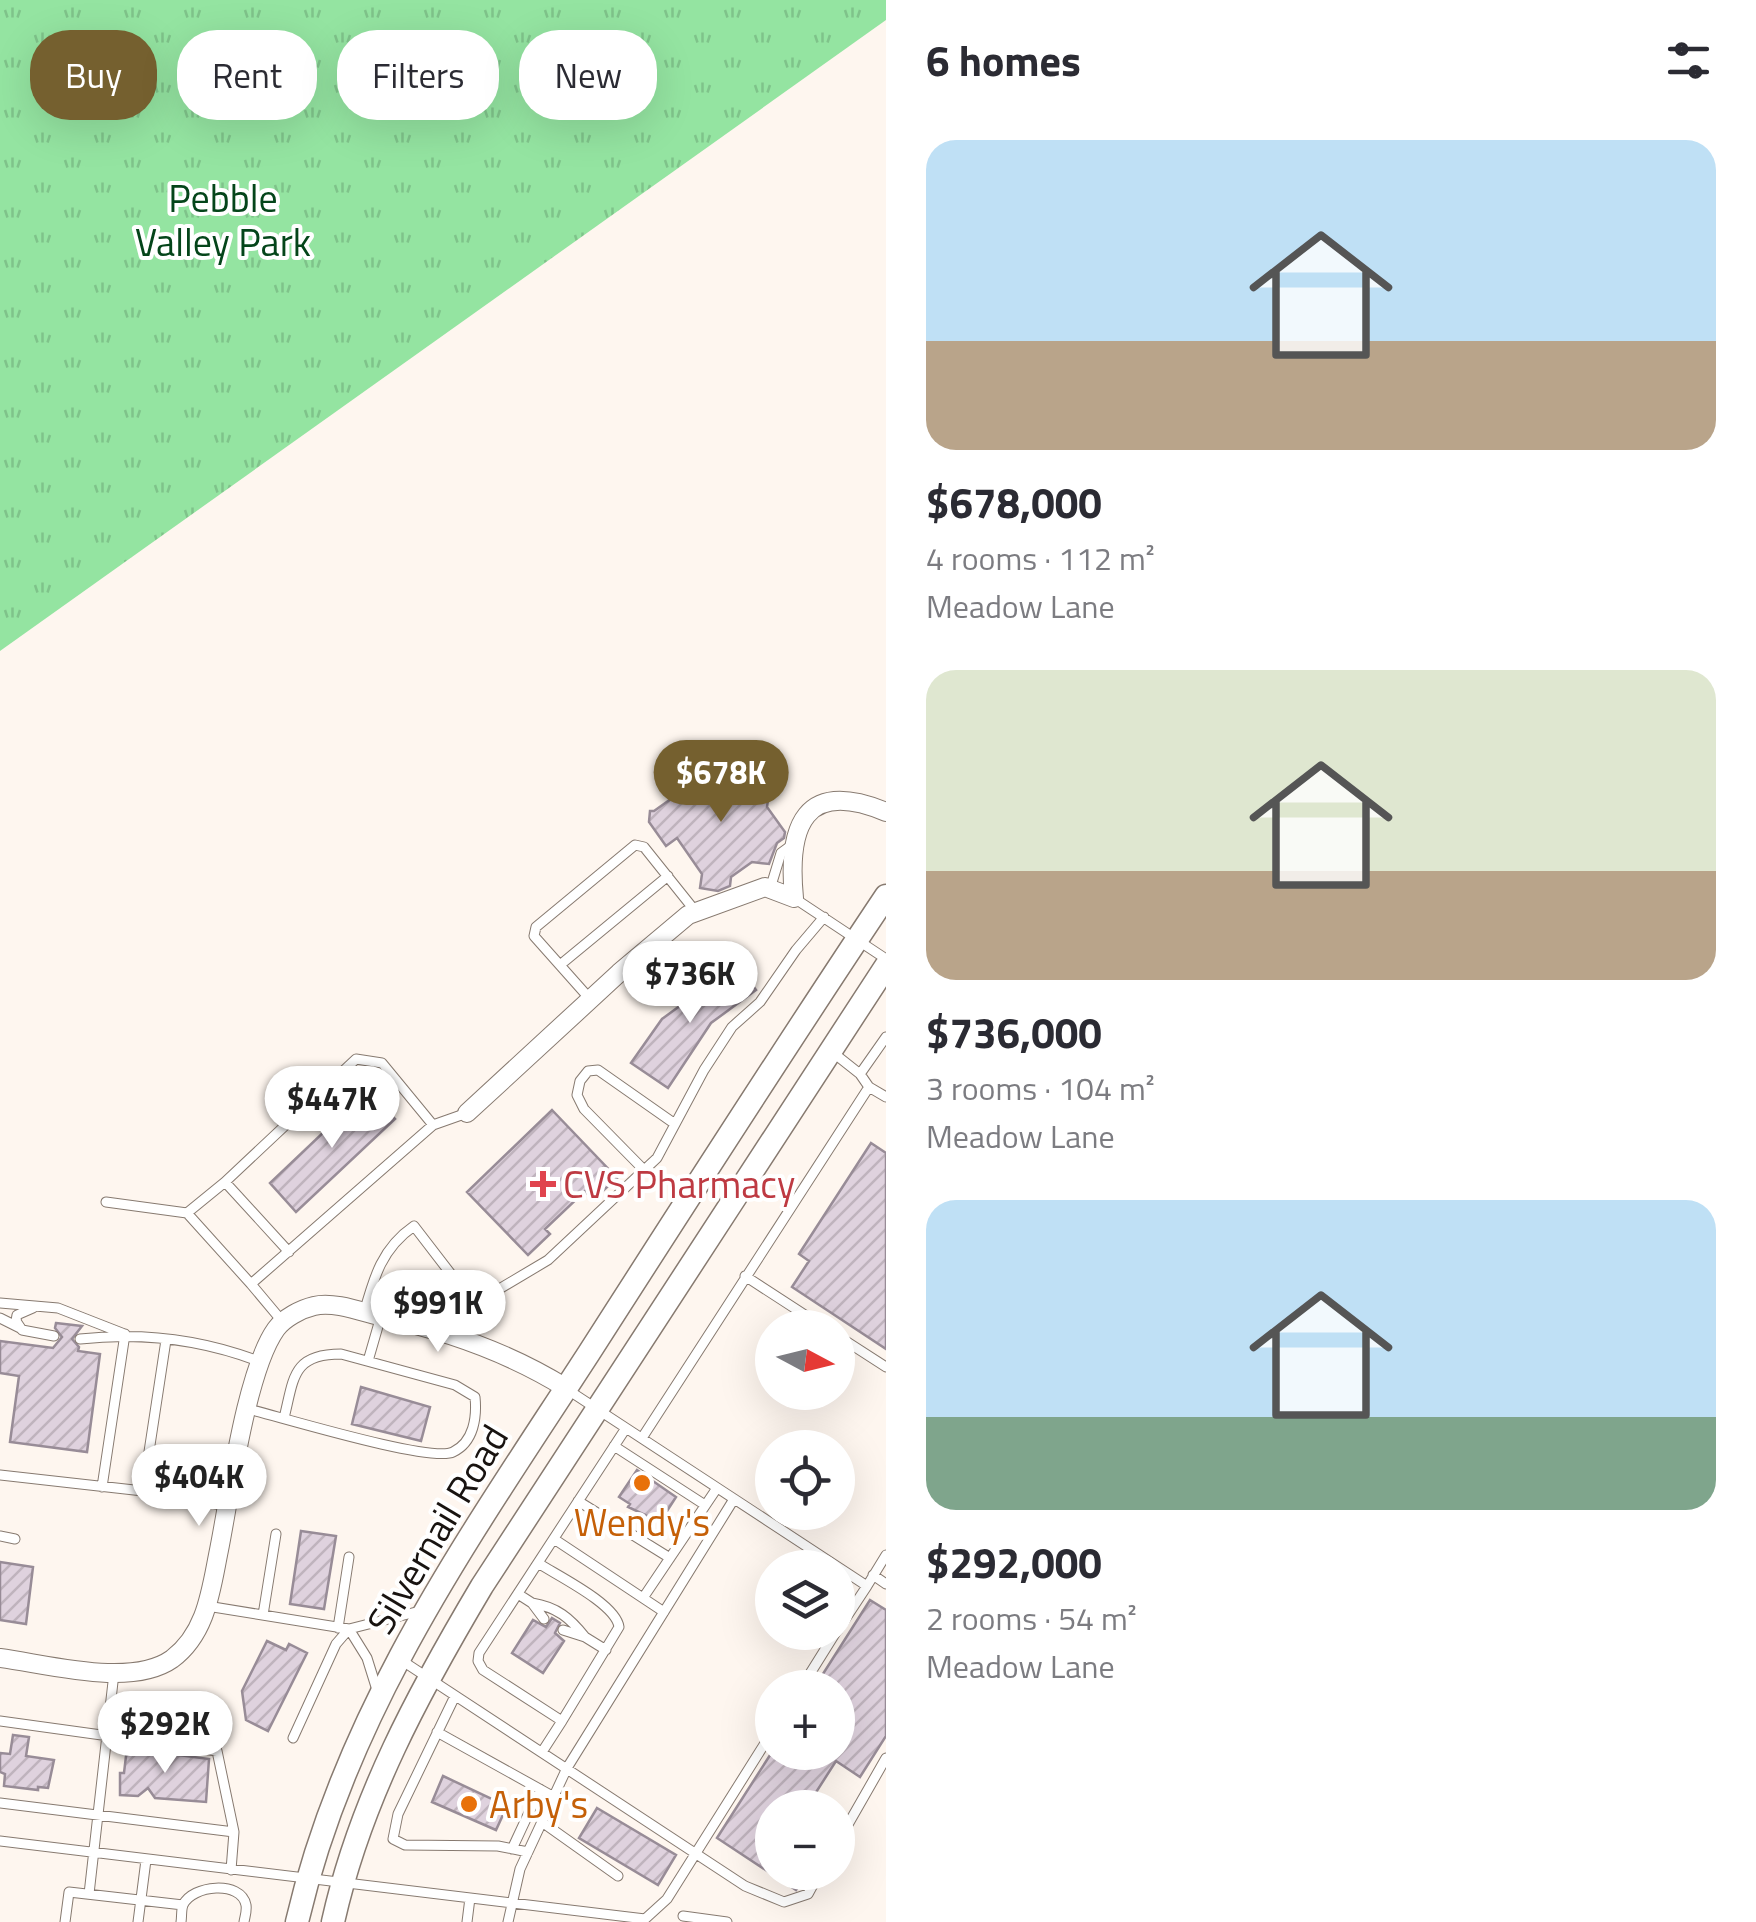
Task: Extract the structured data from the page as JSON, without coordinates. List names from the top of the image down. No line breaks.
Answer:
{"streets":{"street":["Silvernail Road"]},"parks":["Pebble Valley Park"],"places":{"health":["CVS Pharmacy"],"other":["Wendy's","Arby's"]},"north":"right","page":{"heading":"6 homes","chip":["Buy","Rent","Filters","New"],"list":[{"name":"$678,000","note":"4 rooms · 112 m² · Meadow Lane"},{"name":"$736,000","note":"3 rooms · 104 m² · Meadow Lane"},{"name":"$292,000","note":"2 rooms · 54 m² · Meadow Lane"}],"price":["$678K","$736K","$447K","$991K","$404K","$292K"],"map_buttons":["+","−"]}}
